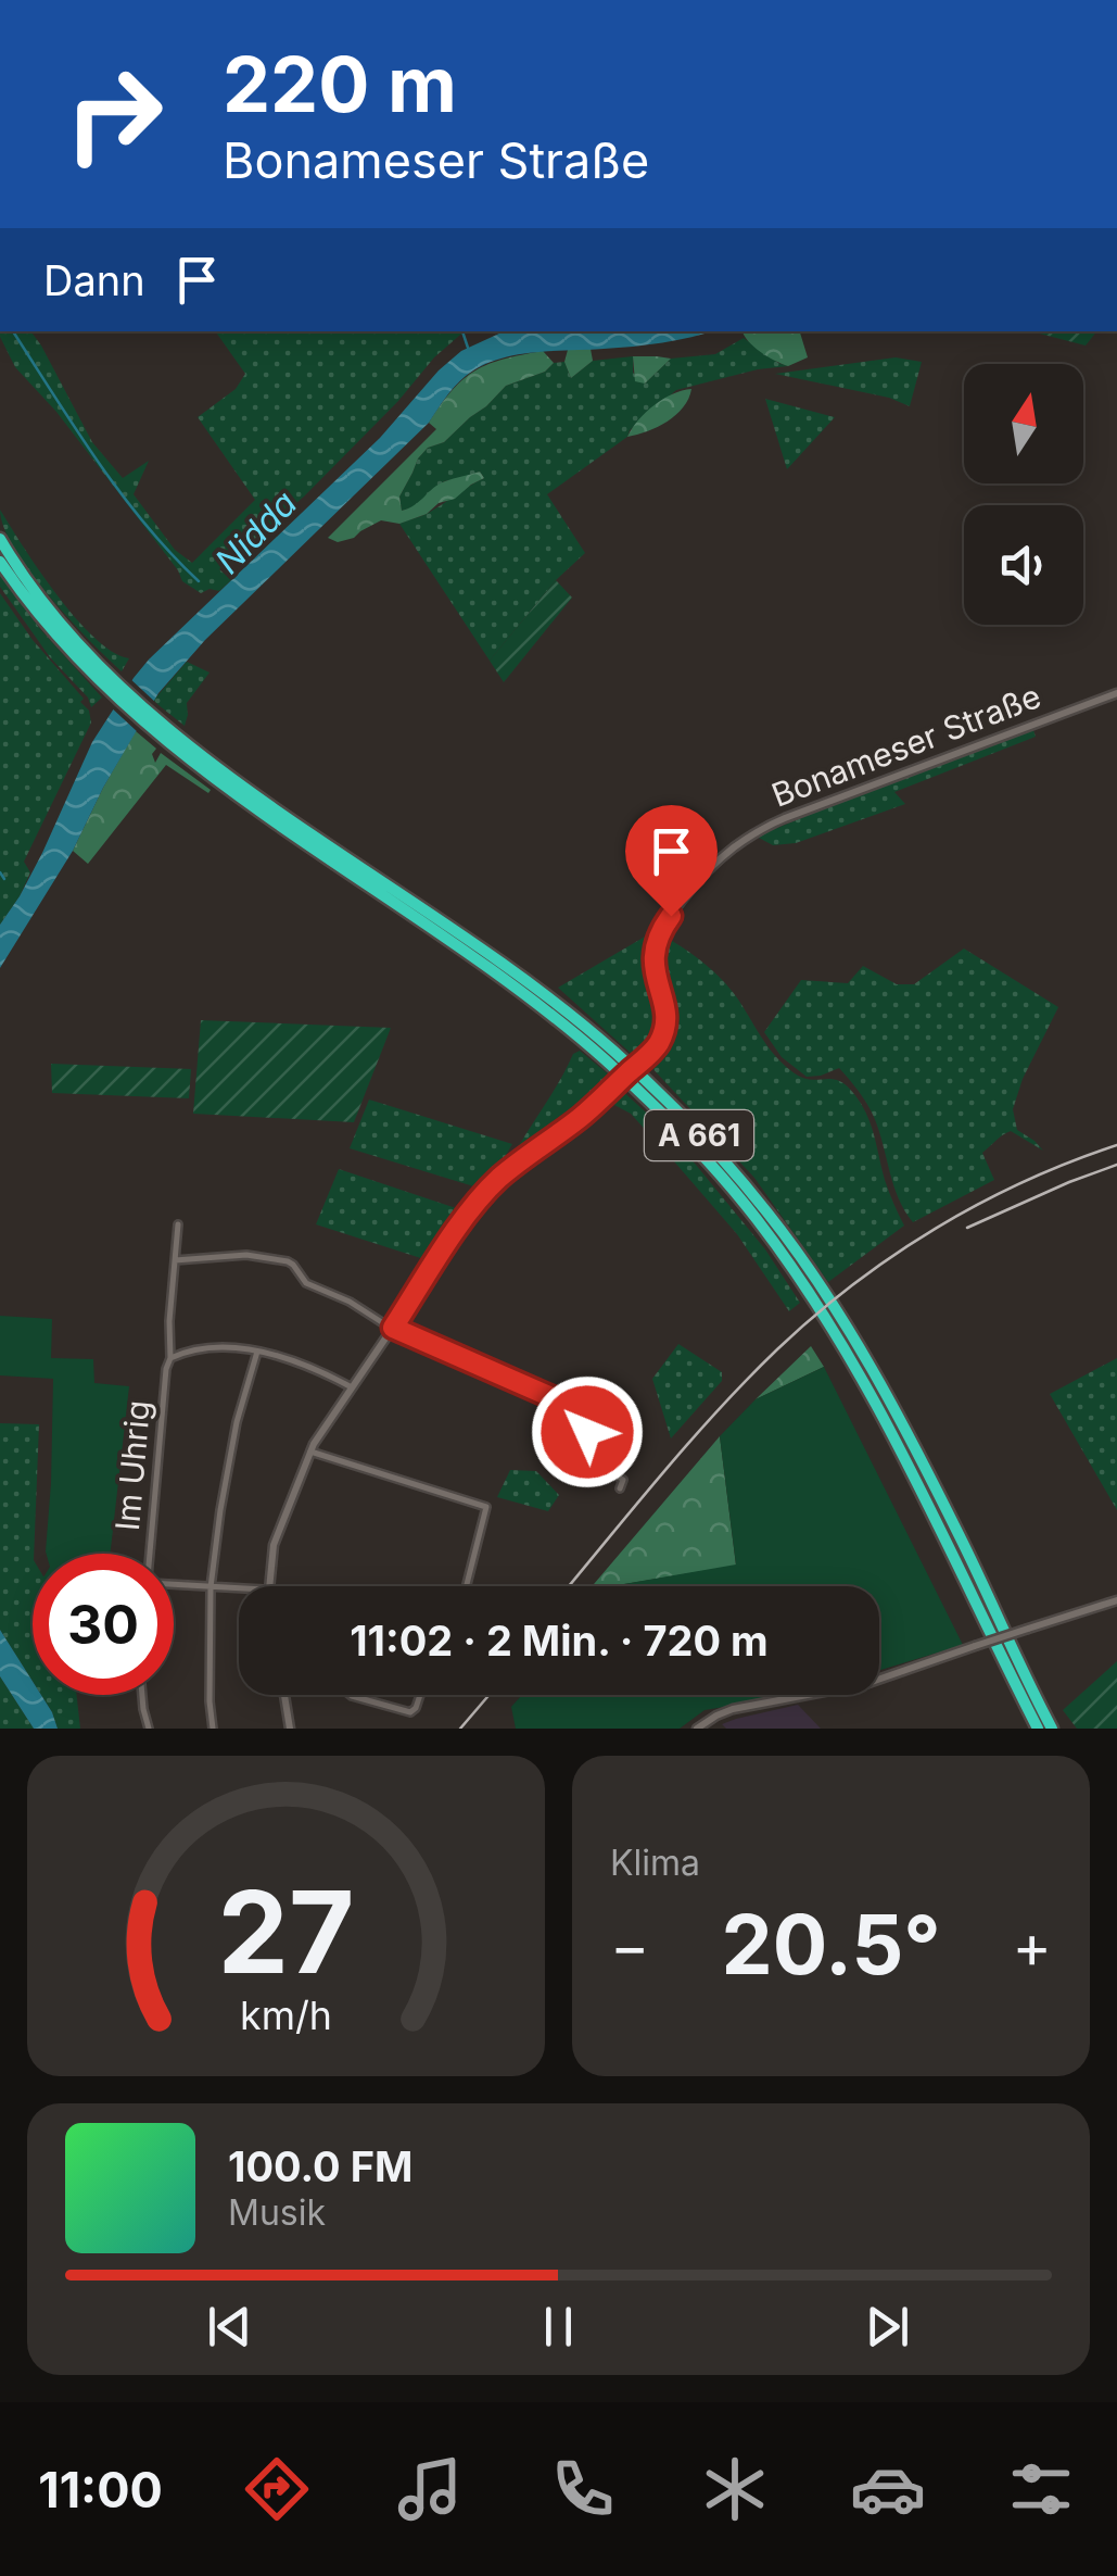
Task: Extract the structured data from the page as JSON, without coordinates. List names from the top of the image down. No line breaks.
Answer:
{"streets":{"highway":["A 661"],"street":["Bonameser Straße","Im Uhrig"]},"crossings":[["Bonameser Straße","Im Uhrig"]],"water":["Nidda"],"north":"top","page":{"turn":["220 m","Bonameser Straße"],"then":"Dann","limit":"30","trip":"11:02 · 2 Min. · 720 m","tile":"Klima","heat":["−","20.5°","+"],"song":["100.0 FM","Musik"],"tabs":"11:00","gauge":["27","km/h"]}}
